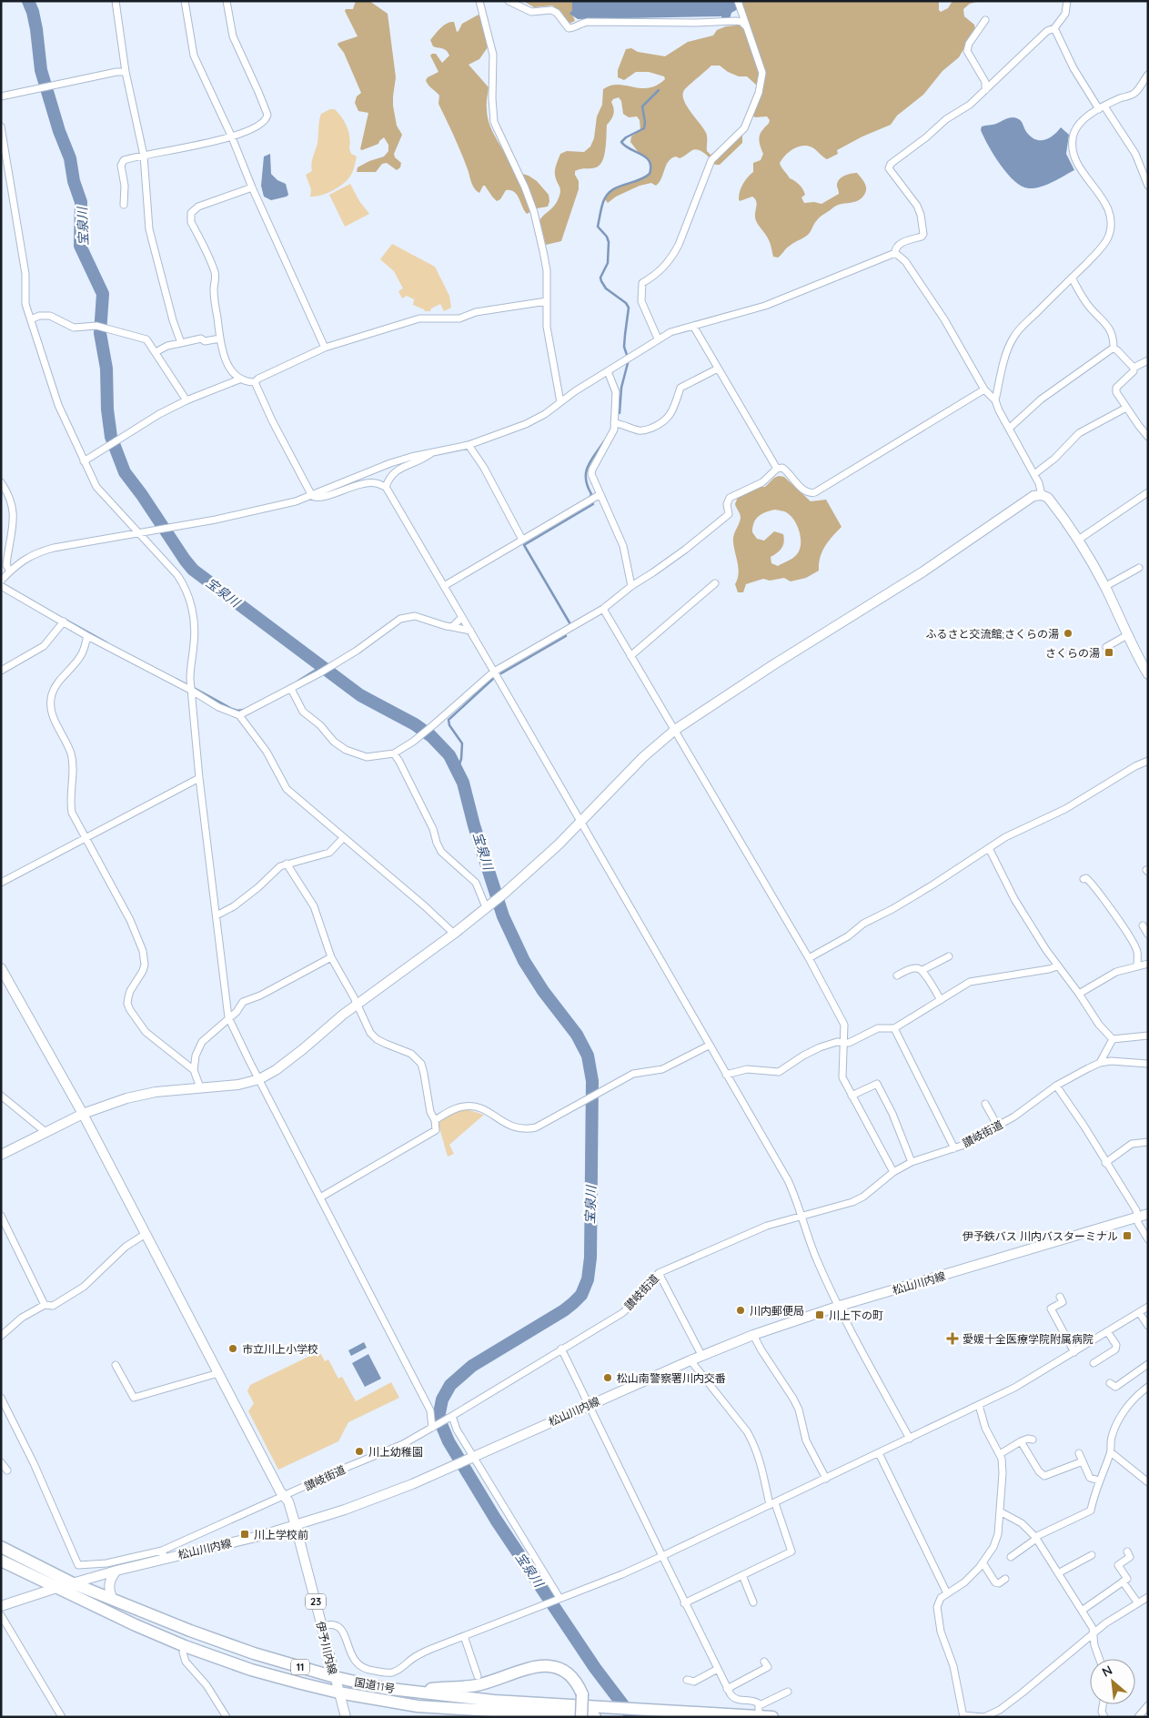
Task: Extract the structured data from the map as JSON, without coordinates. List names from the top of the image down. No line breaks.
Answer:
{"streets":{"highway":["11","国道11号"],"street":["讃岐街道","松山川内線","23","伊予川内線"]},"crossings":[["讃岐街道","松山川内線"],["讃岐街道","伊予川内線"],["松山川内線","伊予川内線"],["松山川内線","国道11号"],["伊予川内線","国道11号"]],"water":["宝泉川"],"places":{"other":["ふるさと交流館;さくらの湯","川内郵便局","市立川上小学校","松山南警察署川内交番","川上幼稚園"],"transit":["さくらの湯","伊予鉄バス 川内バスターミナル","川上下の町","川上学校前"],"health":["愛媛十全医療学院附属病院"]},"north":"top left"}
